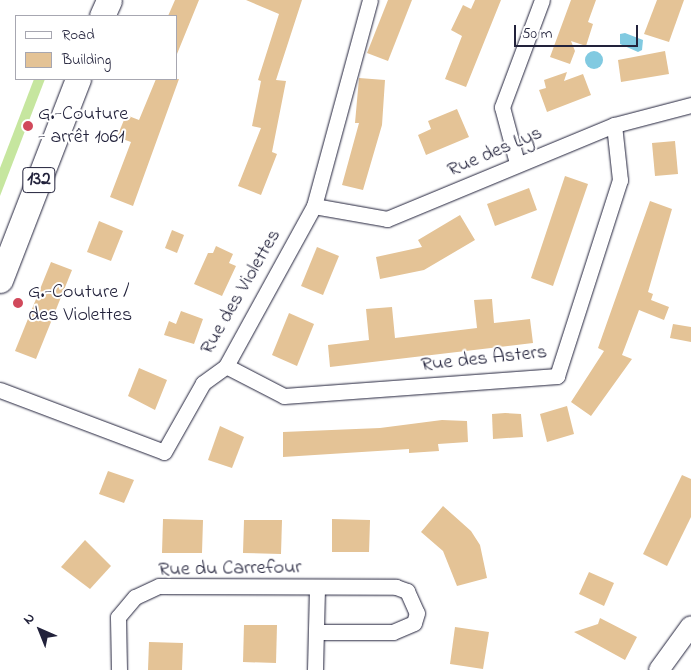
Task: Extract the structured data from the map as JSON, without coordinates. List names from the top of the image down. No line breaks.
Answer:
{"streets":{"main road":["132"],"street":["Rue des Lys","Rue des Violettes","Rue des Asters","Rue du Carrefour"]},"crossings":[["Rue des Lys","Rue des Violettes"],["Rue des Lys","Rue des Asters"],["Rue des Violettes","Rue des Asters"]],"places":["G.-Couture - arrêt 1061","G.-Couture / des Violettes"],"legend":["Road","Building"],"scale_bar":"50 m","north":"top left"}
